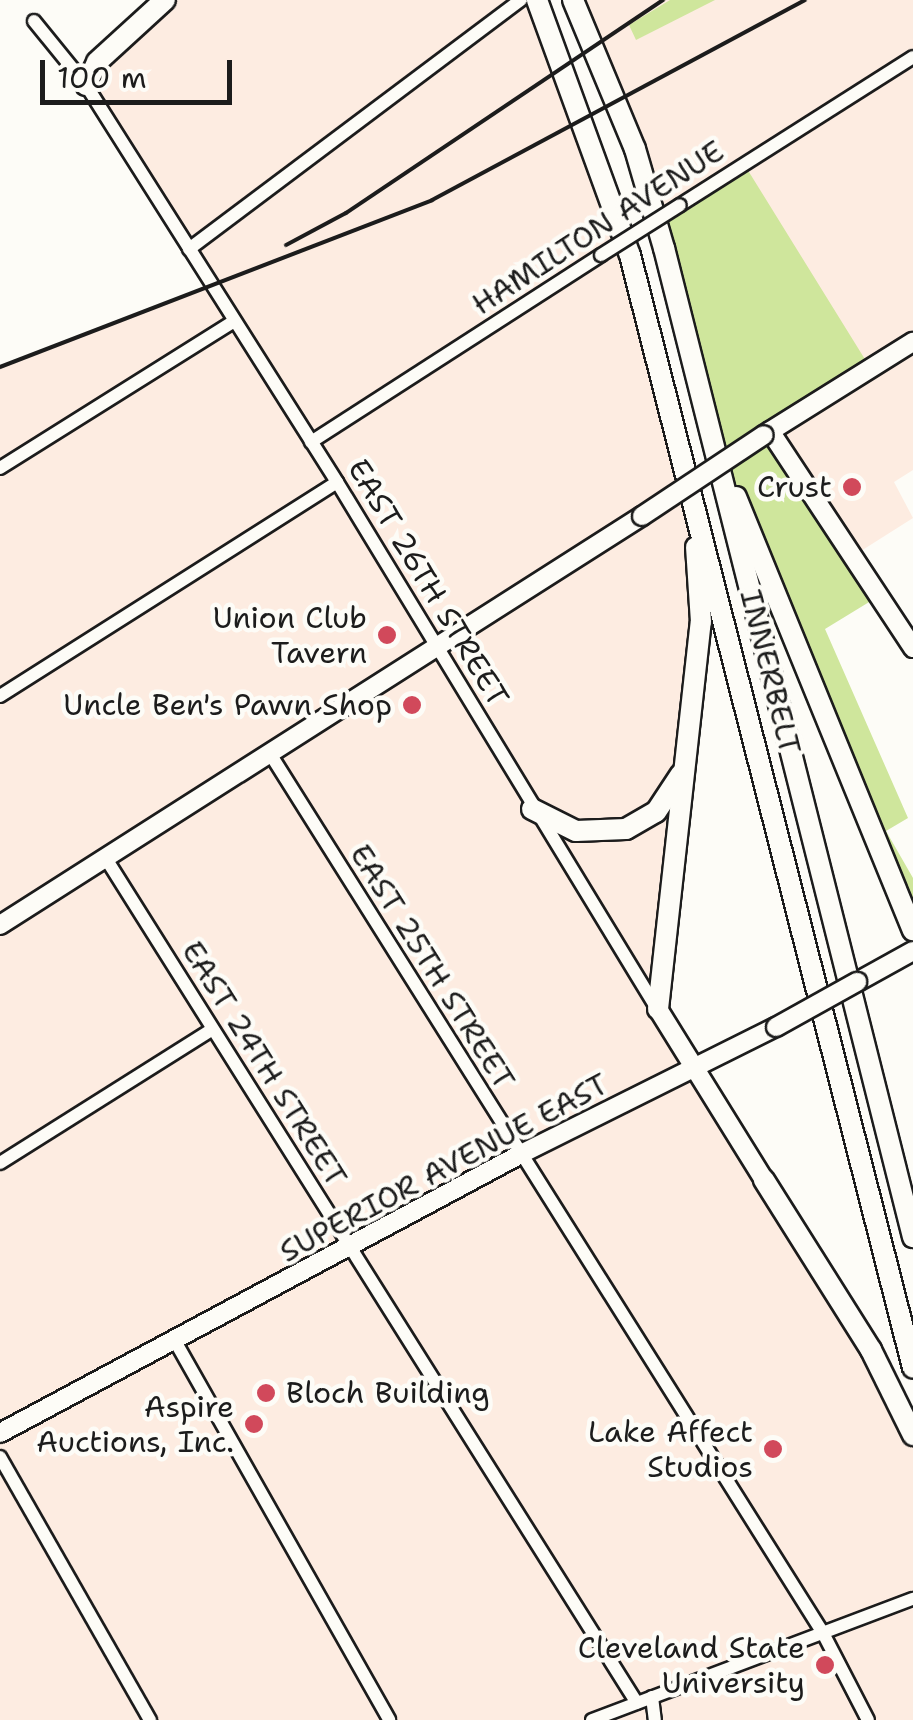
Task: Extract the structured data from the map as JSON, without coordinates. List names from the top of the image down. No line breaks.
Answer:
{"streets":{"highway":["INNERBELT"],"main road":["EAST 26TH STREET","SUPERIOR AVENUE EAST"],"street":["HAMILTON AVENUE","EAST 25TH STREET","EAST 24TH STREET"]},"crossings":[["HAMILTON AVENUE","EAST 26TH STREET"],["EAST 26TH STREET","SUPERIOR AVENUE EAST"],["EAST 25TH STREET","SUPERIOR AVENUE EAST"],["EAST 24TH STREET","SUPERIOR AVENUE EAST"]],"places":["Crust","Union Club Tavern","Uncle Ben's Pawn Shop","Bloch Building","Aspire Auctions, Inc.","Lake Affect Studios","Cleveland State University"],"scale_bar":"100 m"}
